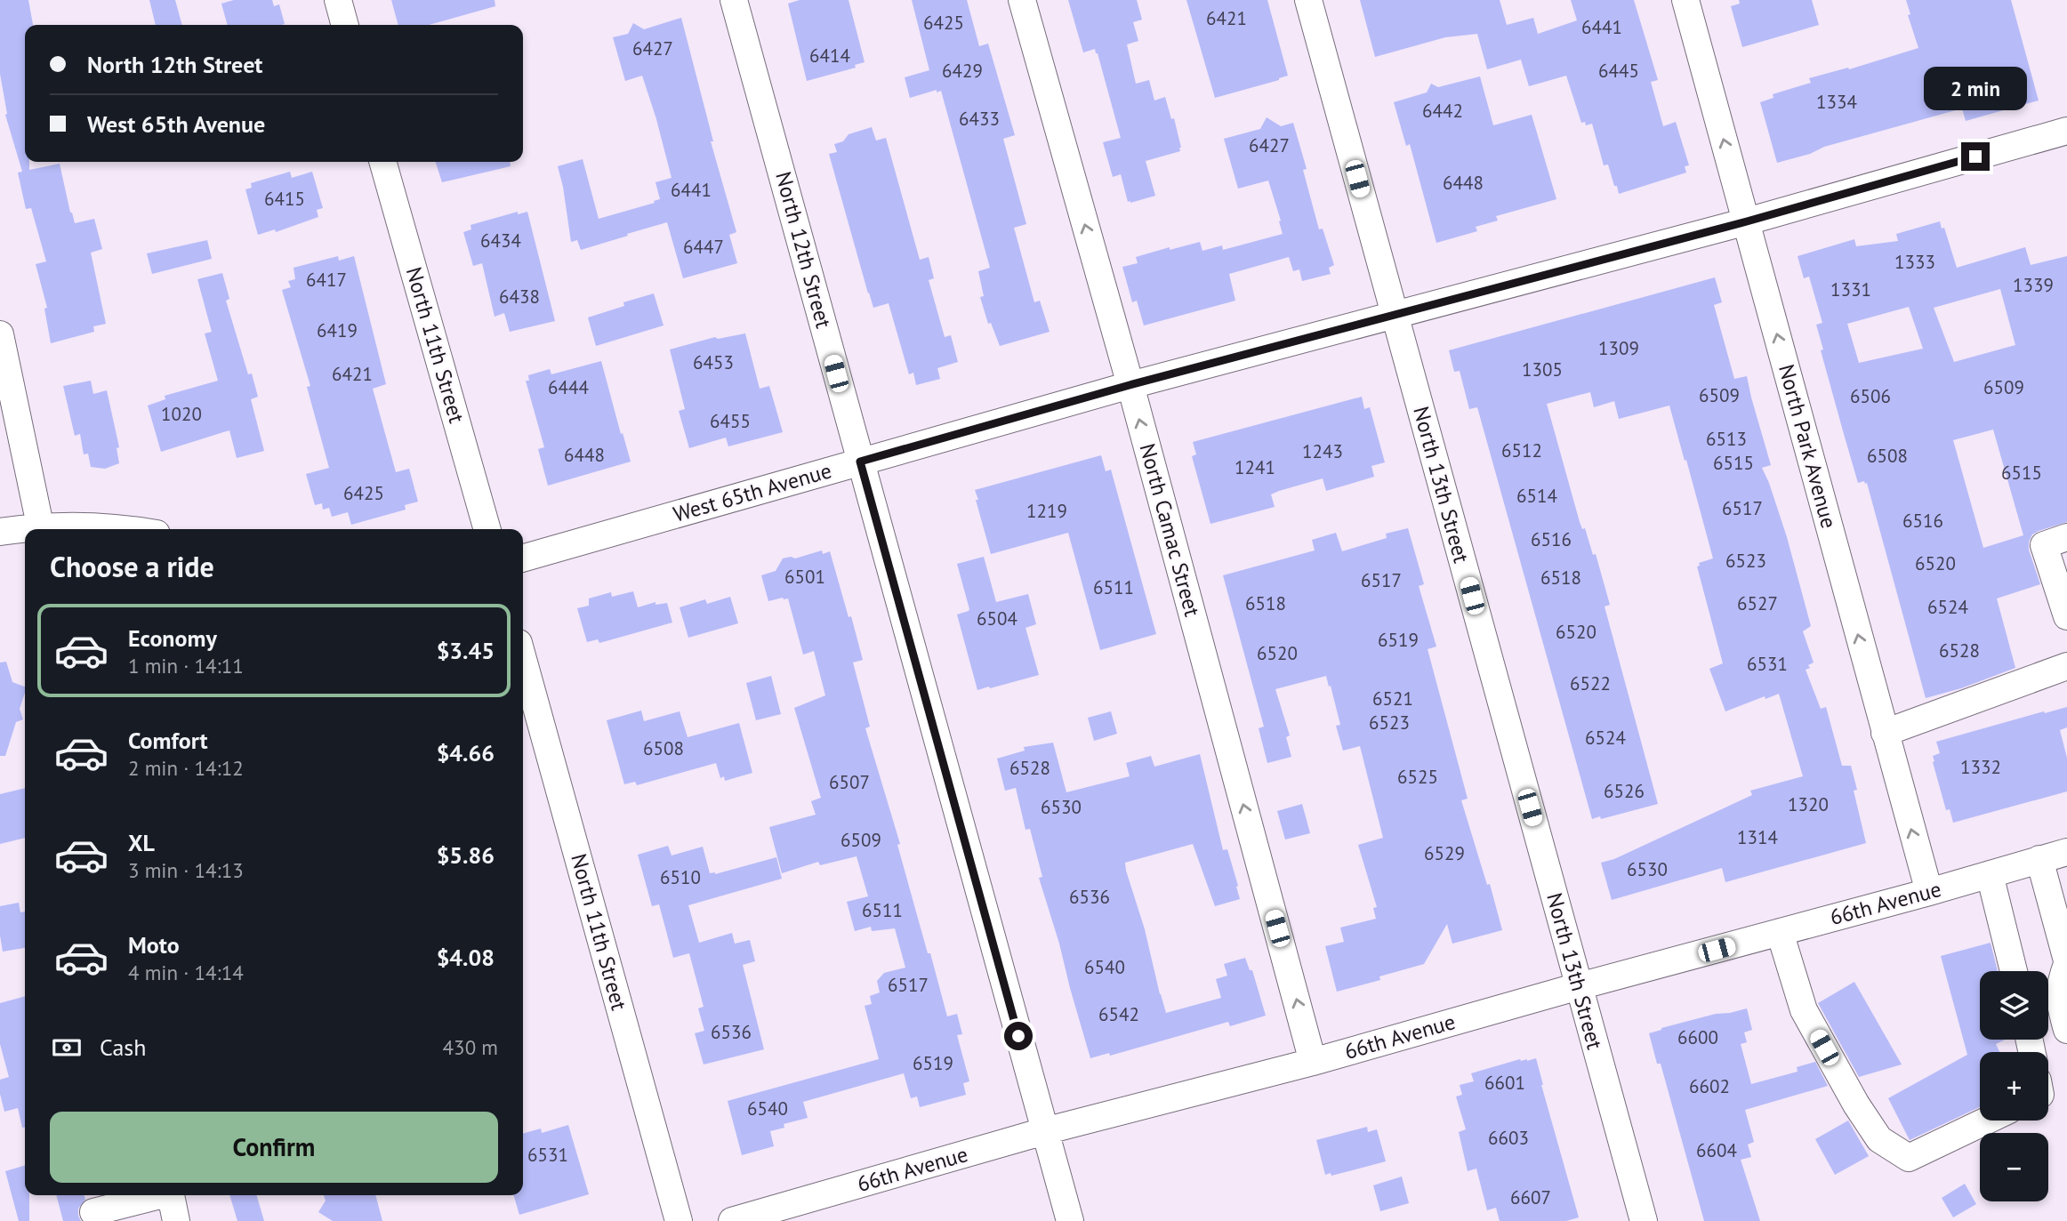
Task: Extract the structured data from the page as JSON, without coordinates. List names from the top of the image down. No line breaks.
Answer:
{"streets":{"street":["North 12th Street","North 11th Street","North Park Avenue","North 13th Street","West 65th Avenue","North Camac Street","66th Avenue"]},"crossings":[["North 12th Street","West 65th Avenue"],["North 12th Street","66th Avenue"],["North Park Avenue","West 65th Avenue"],["North Park Avenue","66th Avenue"],["North 13th Street","West 65th Avenue"],["North 13th Street","66th Avenue"],["West 65th Avenue","North Camac Street"],["North Camac Street","66th Avenue"]],"one_way":["North Park Avenue","North Camac Street"],"house_numbers":["6421","6425","6441","6427","6414","6429","6445","1334","6442","6433","6427","6448","6441","6415","6434","6447","1333","6417","1339","1331","6438","6419","1309","6453","1305","6421","6444","6509","6509","6506","1020","6455","6513","6512","1243","6448","6508","6515","1241","6515","6425","6514","6517","1219","6516","6516","6523","6520","6501","6518","6517","6511","6518","6527","6524","6504","6520","6519","6528","6520","6531","6522","6521","6523","6524","6508","1332","6528","6525","6507","6526","1320","6530","1314","6509","6529","6530","6510","6536","6511","6540","6517","6542","6536","6600","6519","6601","6602","6540","6603","6604","6531","6607"],"page":{"banner":["North 12th Street","West 65th Avenue"],"bubble":"2 min","heading":"Choose a ride","list":[{"name":"Economy","note":"1 min · 14:11","value":"$3.45"},{"name":"Comfort","note":"2 min · 14:12","value":"$4.66"},{"name":"XL","note":"3 min · 14:13","value":"$5.86"},{"name":"Moto","note":"4 min · 14:14","value":"$4.08"}],"map_buttons":["+","−"],"pay":["Cash","430 m"],"buttons":"Confirm"}}
